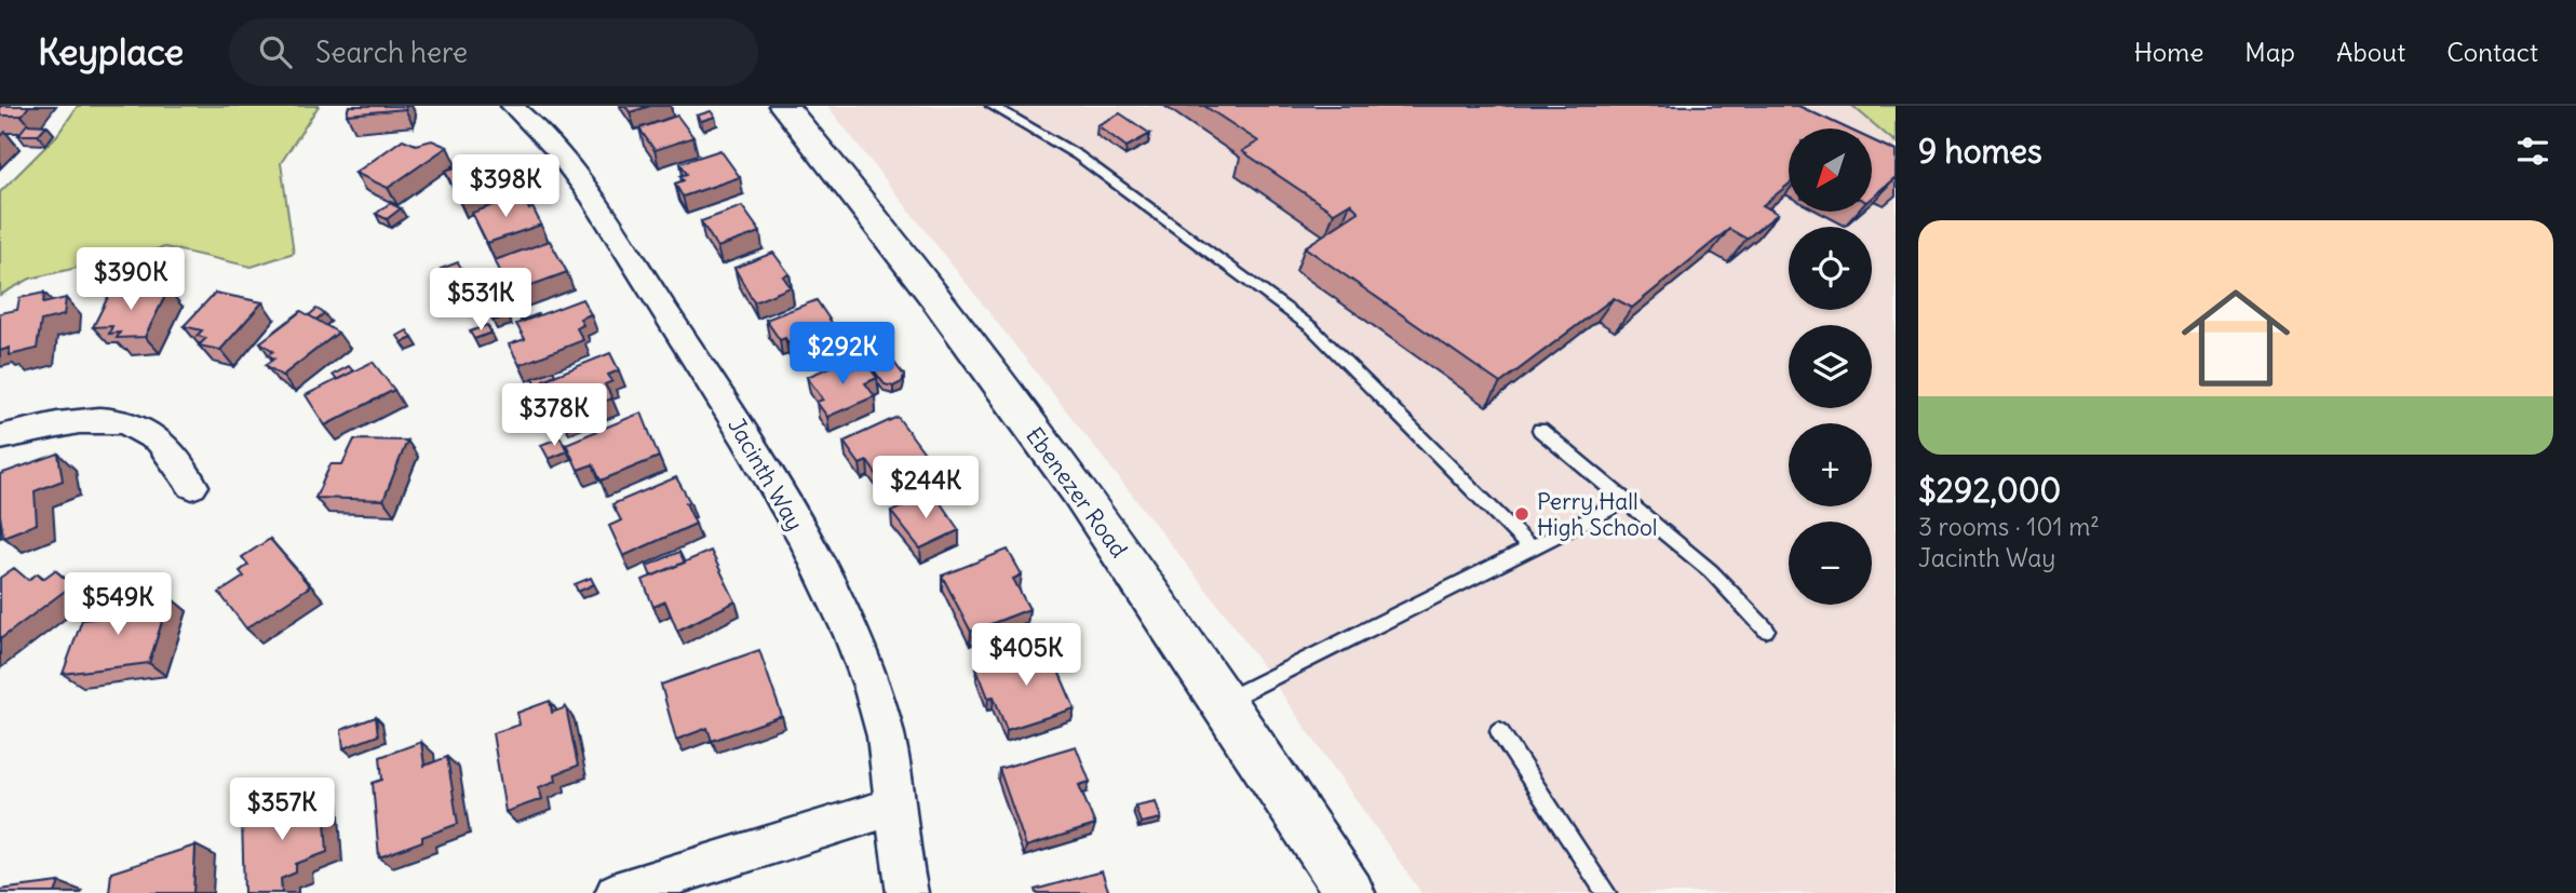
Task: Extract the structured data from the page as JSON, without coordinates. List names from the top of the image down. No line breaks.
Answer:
{"streets":{"street":["Jacinth Way","Ebenezer Road"]},"places":["Perry Hall High School"],"north":"bottom left","page":{"header":"Keyplace","search":"Search here","nav":["Home","Map","About","Contact"],"heading":"9 homes","map_buttons":["+","−"],"price":["$398K","$390K","$531K","$292K","$378K","$244K","$549K","$405K","$357K"],"list":[{"name":"$292,000","note":"3 rooms · 101 m² · Jacinth Way"}]}}
